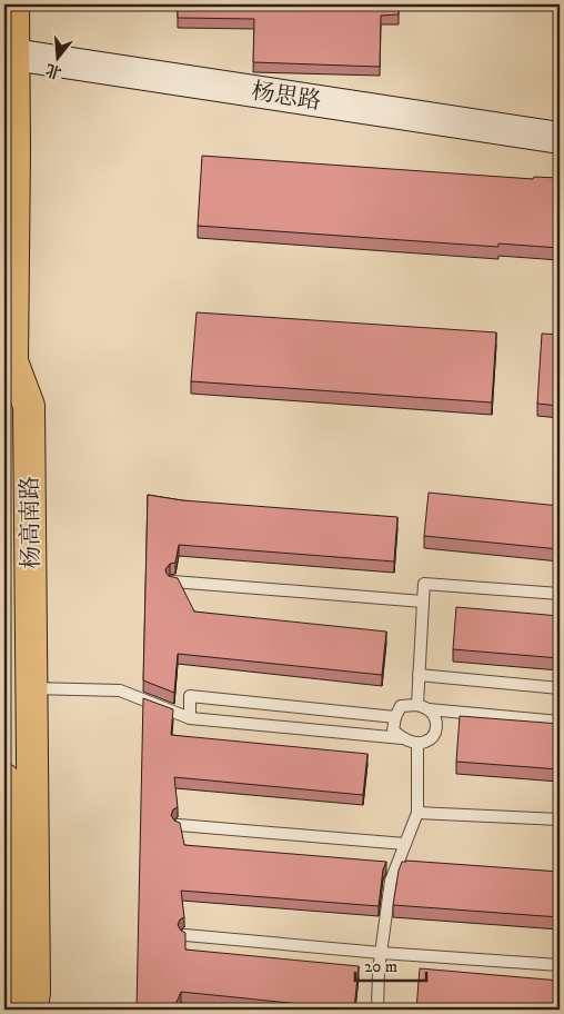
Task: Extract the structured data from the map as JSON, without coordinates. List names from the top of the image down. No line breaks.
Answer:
{"streets":{"main road":["杨高南路"],"street":["杨思路"]},"crossings":[["杨思路","杨高南路"]],"scale_bar":"20 m","north":"bottom"}
